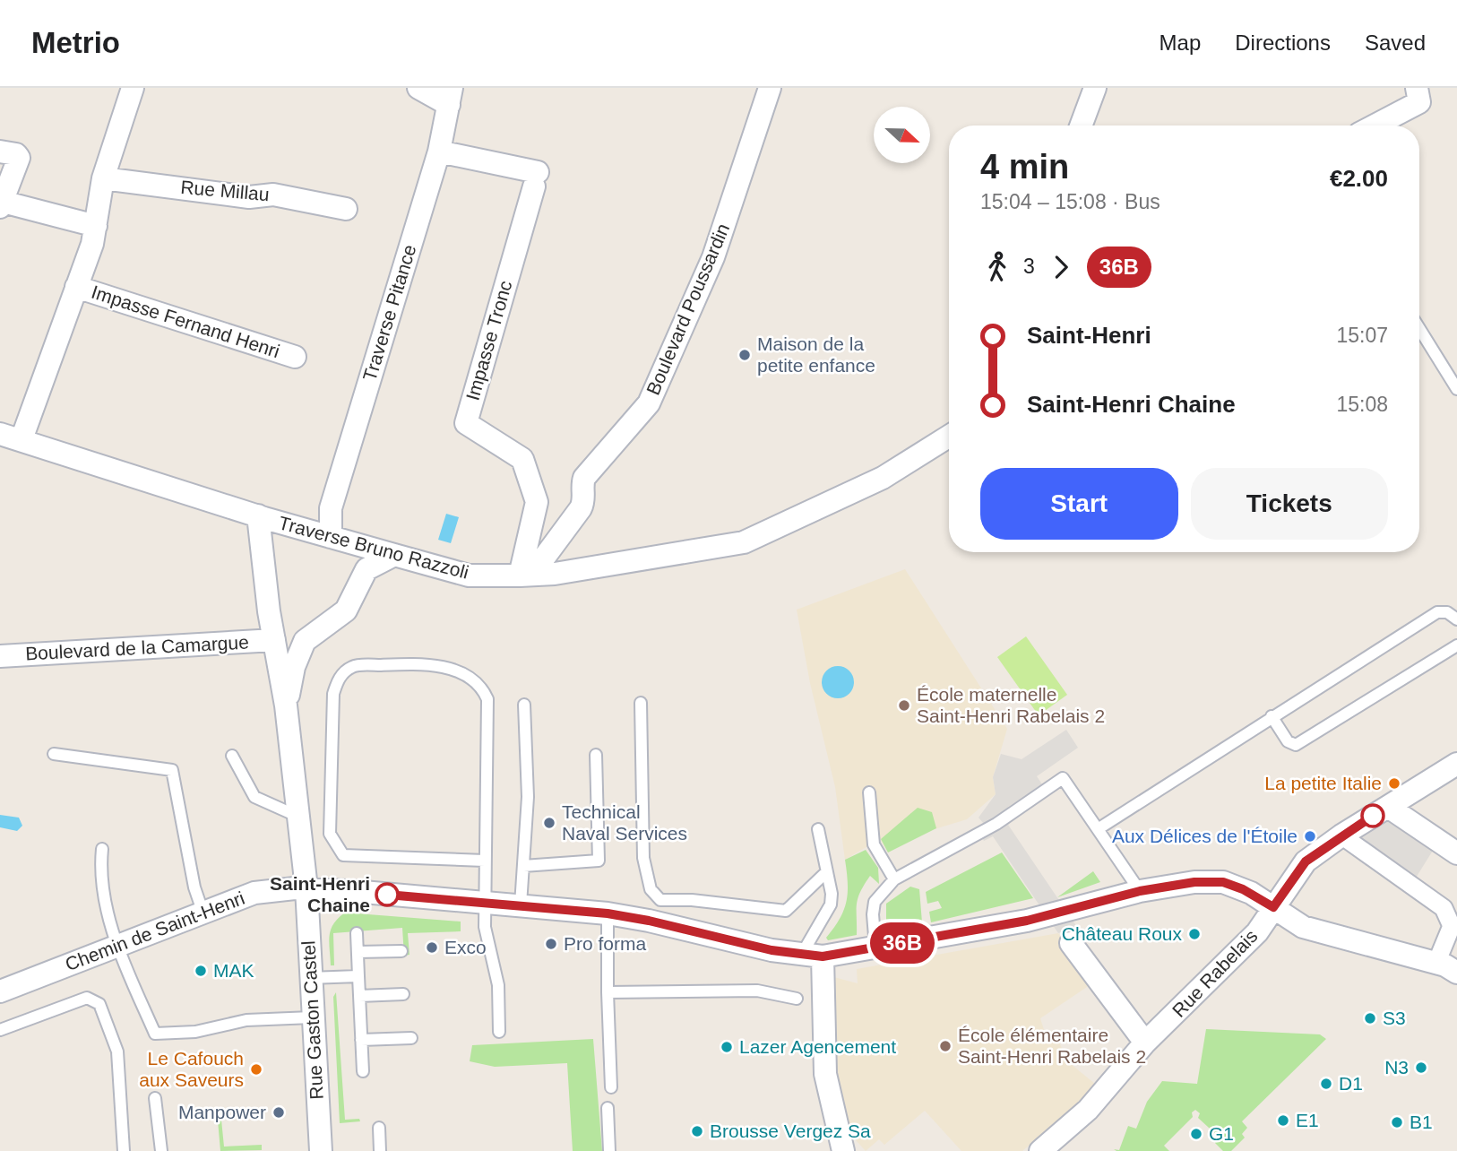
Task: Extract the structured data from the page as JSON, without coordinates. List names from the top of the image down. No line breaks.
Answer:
{"streets":{"street":["Rue Millau","Boulevard Poussardin","Traverse Pitance","Impasse Fernand Henri","Impasse Tronc","Traverse Bruno Razzoli","Boulevard de la Camargue","Chemin de Saint-Henri","Rue Rabelais","Rue Gaston Castel"]},"crossings":[["Boulevard Poussardin","Impasse Tronc"],["Boulevard Poussardin","Traverse Bruno Razzoli"],["Traverse Pitance","Impasse Tronc"],["Traverse Pitance","Traverse Bruno Razzoli"],["Impasse Tronc","Traverse Bruno Razzoli"],["Chemin de Saint-Henri","Rue Rabelais"],["Chemin de Saint-Henri","Rue Gaston Castel"]],"places":["Maison de la petite enfance","École maternelle Saint-Henri Rabelais 2","La petite Italie","Technical Naval Services","Aux Délices de l'Étoile","Saint-Henri Chaine","Château Roux","Pro forma","Exco","MAK","S3","École élémentaire Saint-Henri Rabelais 2","Lazer Agencement","N3","Le Cafouch aux Saveurs","D1","Manpower","E1","B1","Brousse Vergez Sa","G1"],"lines":["bus line 36B"],"north":"right","page":{"header":"Metrio","nav":["Map","Directions","Saved"],"on_map":"36B","heading":["4 min","15:04 – 15:08 · Bus","€2.00"],"legs":["3","36B"],"list":[{"name":"Saint-Henri","value":"15:07"},{"name":"Saint-Henri Chaine","value":"15:08"}],"buttons":["Start","Tickets"]}}
